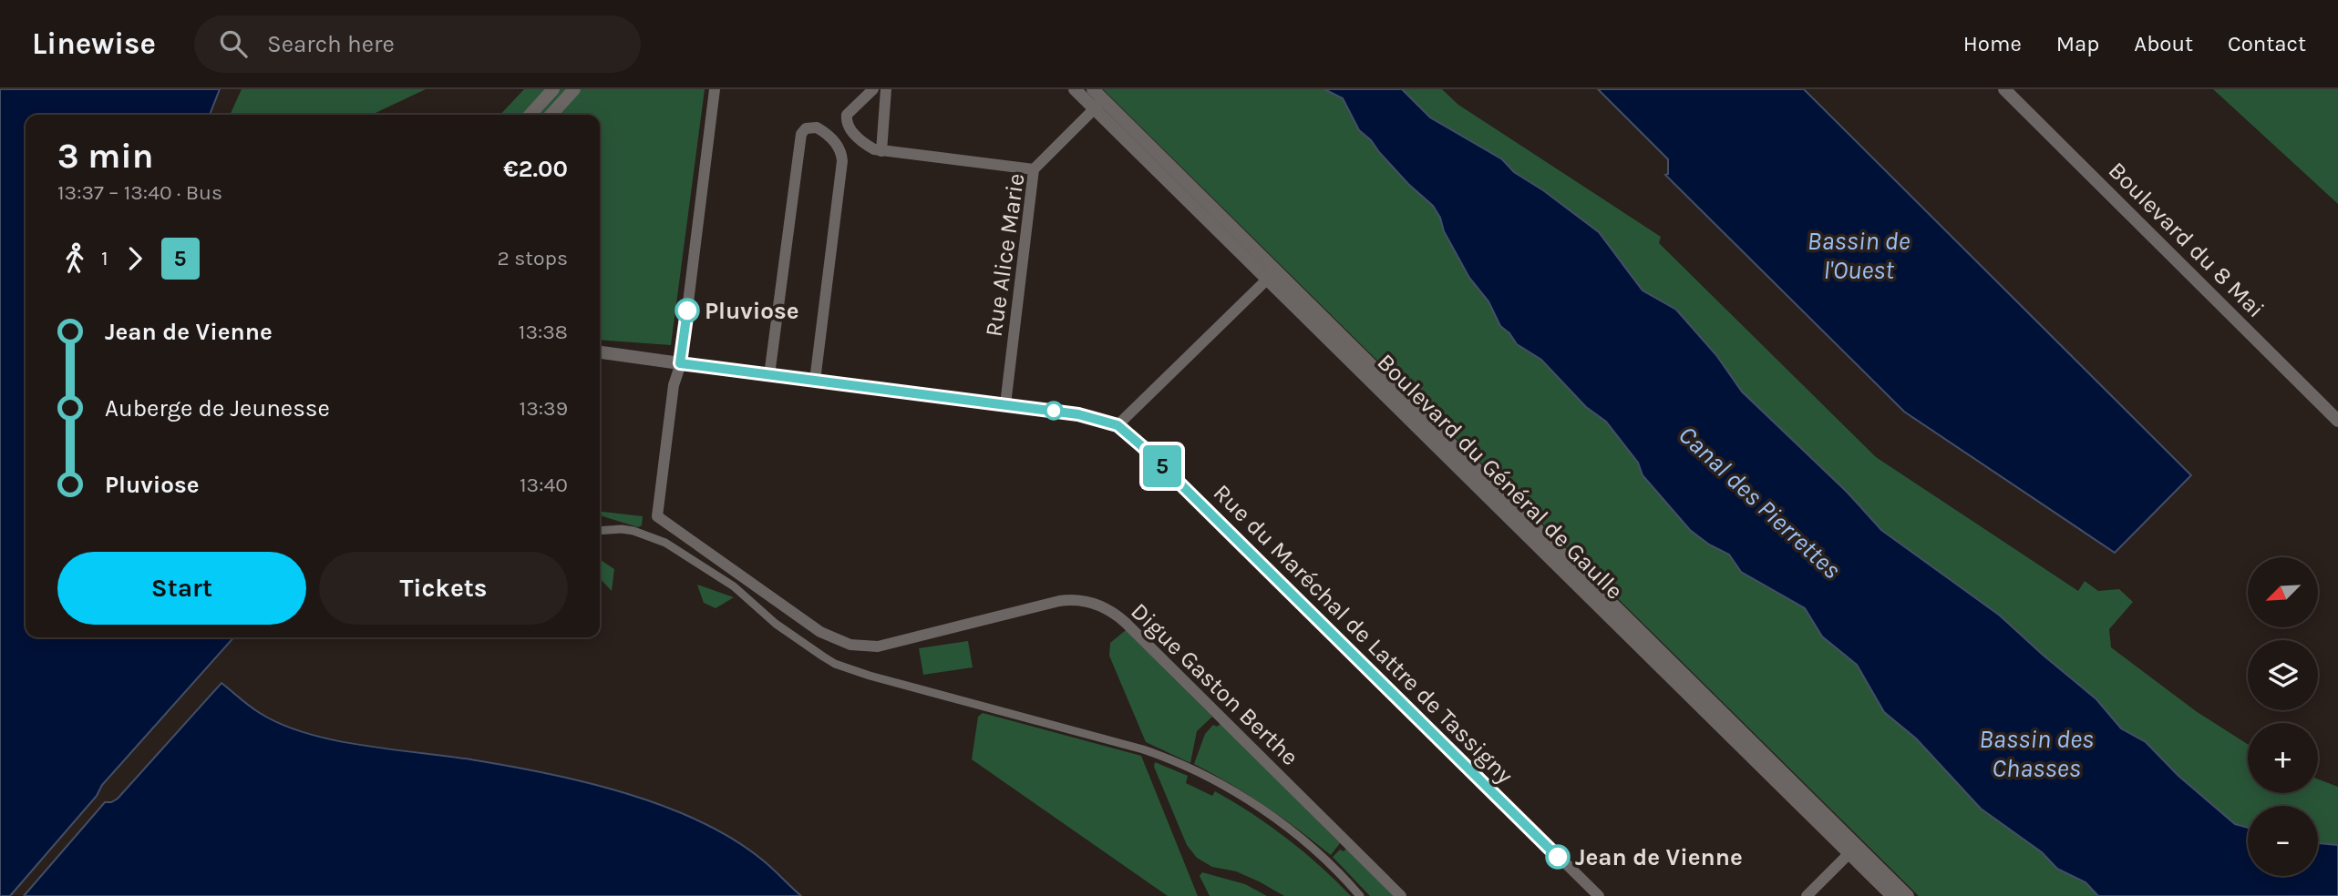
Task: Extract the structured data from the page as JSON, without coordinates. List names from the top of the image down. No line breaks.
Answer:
{"streets":{"street":["Boulevard du 8 Mai","Rue Alice Marie","Boulevard du Général de Gaulle","Rue du Maréchal de Lattre de Tassigny","Digue Gaston Berthe"]},"crossings":[["Rue Alice Marie","Boulevard du Général de Gaulle"],["Rue Alice Marie","Rue du Maréchal de Lattre de Tassigny"],["Rue du Maréchal de Lattre de Tassigny","Digue Gaston Berthe"]],"water":["Bassin de l'Ouest","Canal des Pierrettes","Bassin des Chasses"],"places":["Pluviose","Jean de Vienne"],"lines":["bus line 5"],"north":"bottom left","page":{"header":"Linewise","search":"Search here","nav":["Home","Map","About","Contact"],"on_map":"5","heading":["3 min","13:37 – 13:40 · Bus","€2.00"],"legs":["1","5","2 stops"],"list":[{"name":"Jean de Vienne","value":"13:38"},{"name":"Auberge de Jeunesse","value":"13:39"},{"name":"Pluviose","value":"13:40"}],"buttons":["Start","Tickets"],"map_buttons":["+","−"]}}
